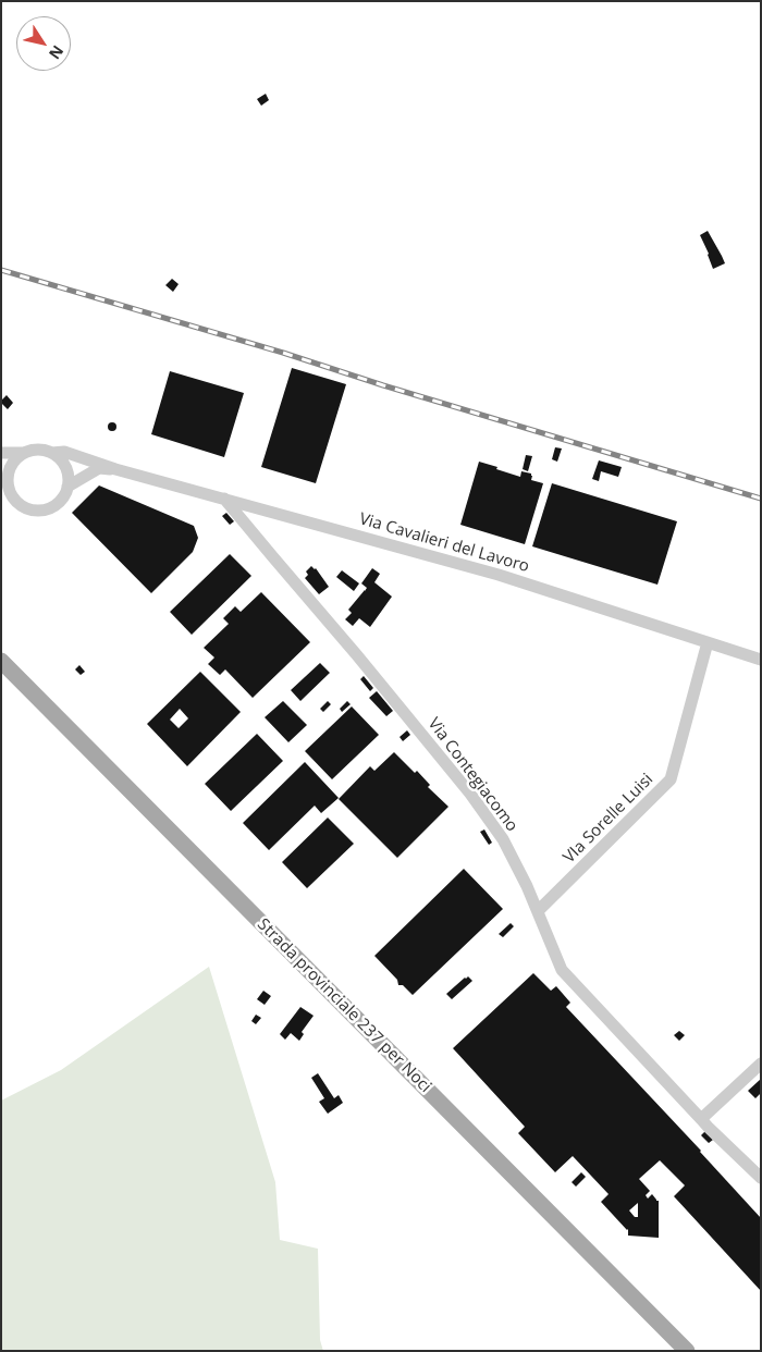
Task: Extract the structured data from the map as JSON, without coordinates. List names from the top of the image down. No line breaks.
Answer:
{"streets":{"main road":["Strada provinciale 237 per Noci"],"street":["Via Cavalieri del Lavoro","Via Contegiacomo","VIa Sorelle Luisi"]},"crossings":[["Via Cavalieri del Lavoro","Via Contegiacomo"],["Via Cavalieri del Lavoro","VIa Sorelle Luisi"],["Via Contegiacomo","VIa Sorelle Luisi"]],"north":"bottom right"}
